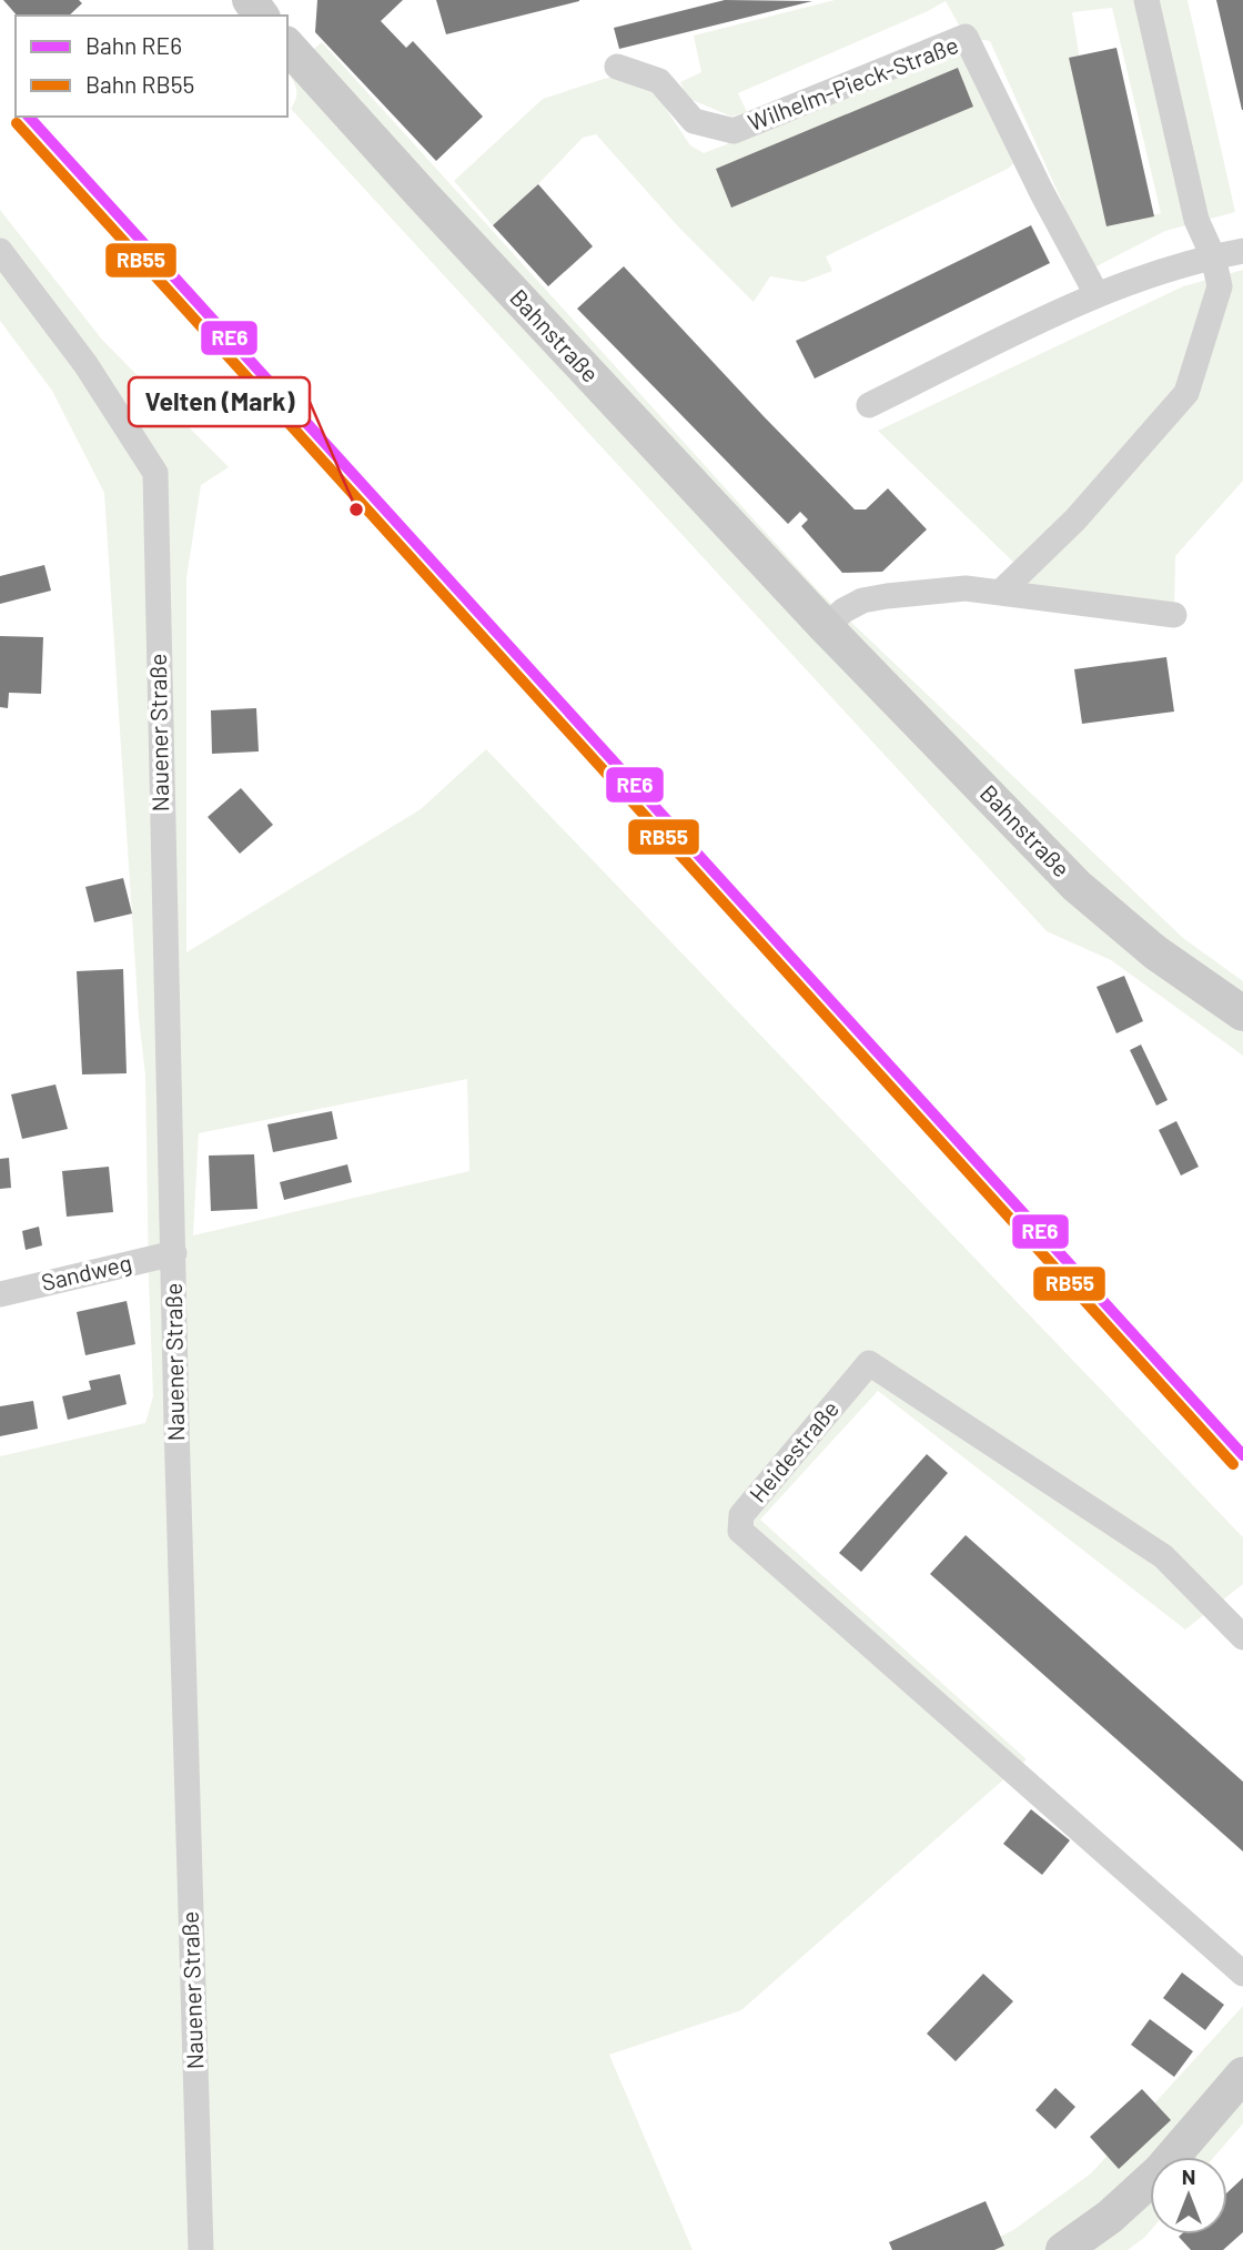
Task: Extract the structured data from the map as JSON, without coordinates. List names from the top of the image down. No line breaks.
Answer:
{"streets":{"street":["Wilhelm-Pieck-Straße","Bahnstraße","Nauener Straße","Sandweg","Heidestraße"]},"crossings":[["Nauener Straße","Sandweg"]],"places":["Velten (Mark)"],"lines":["rail line RE6","rail line RB55"],"legend":["Bahn RE6","Bahn RB55"],"north":"top"}
